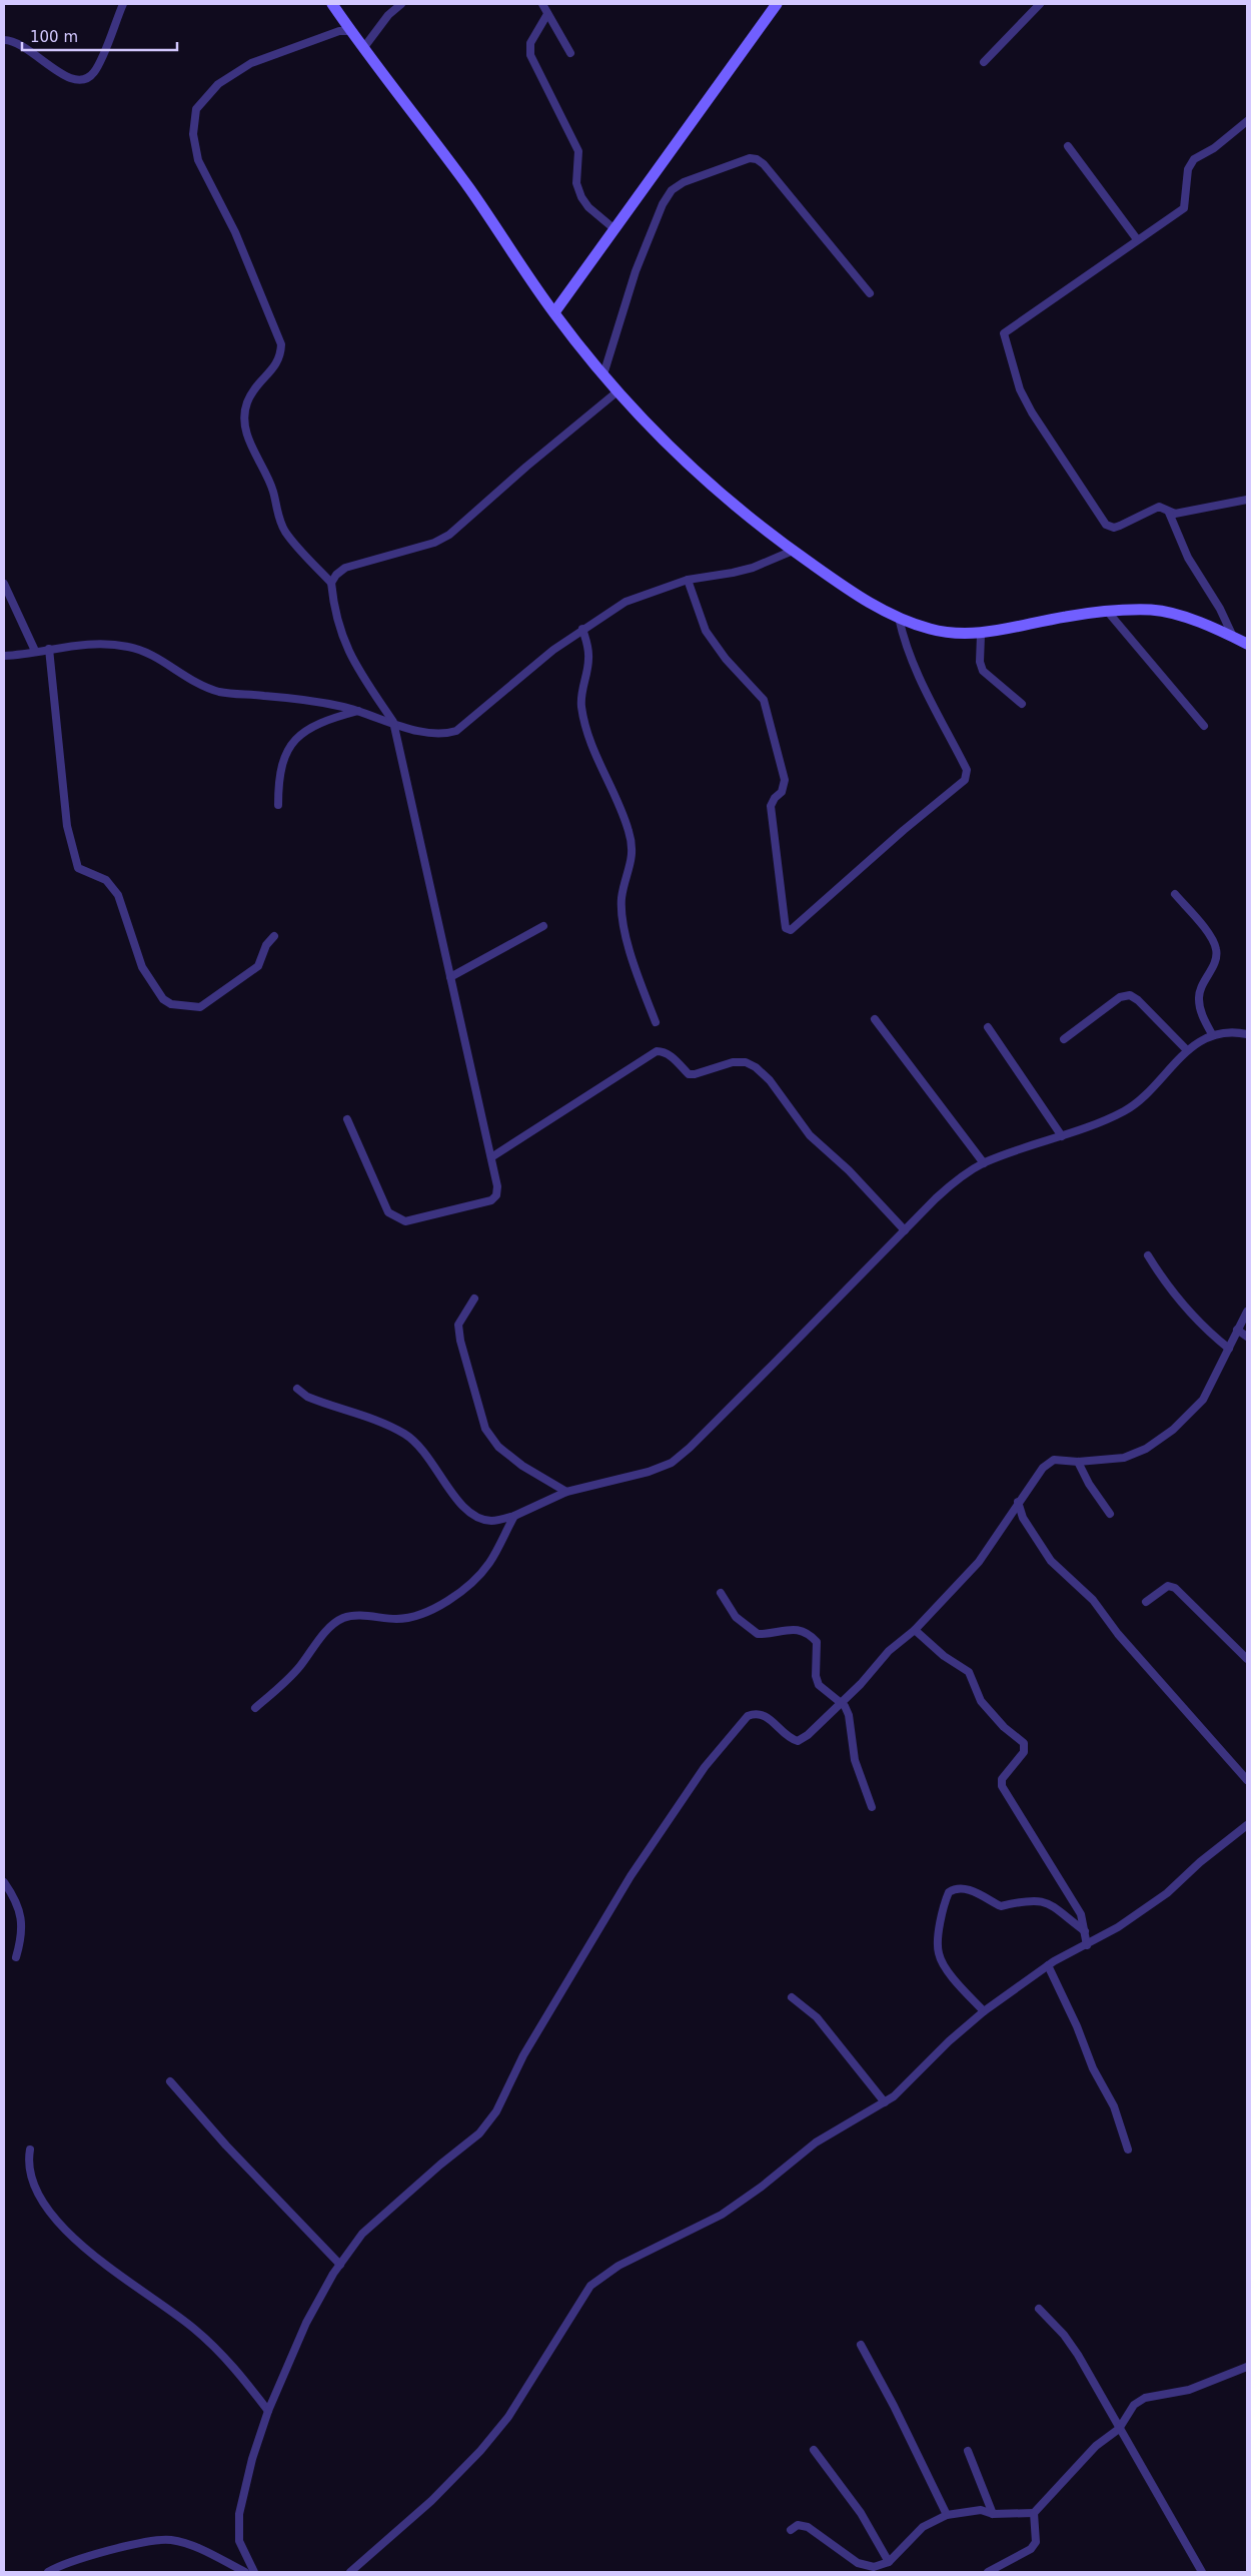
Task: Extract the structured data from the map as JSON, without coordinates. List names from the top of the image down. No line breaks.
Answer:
{"scale_bar":"100 m"}
